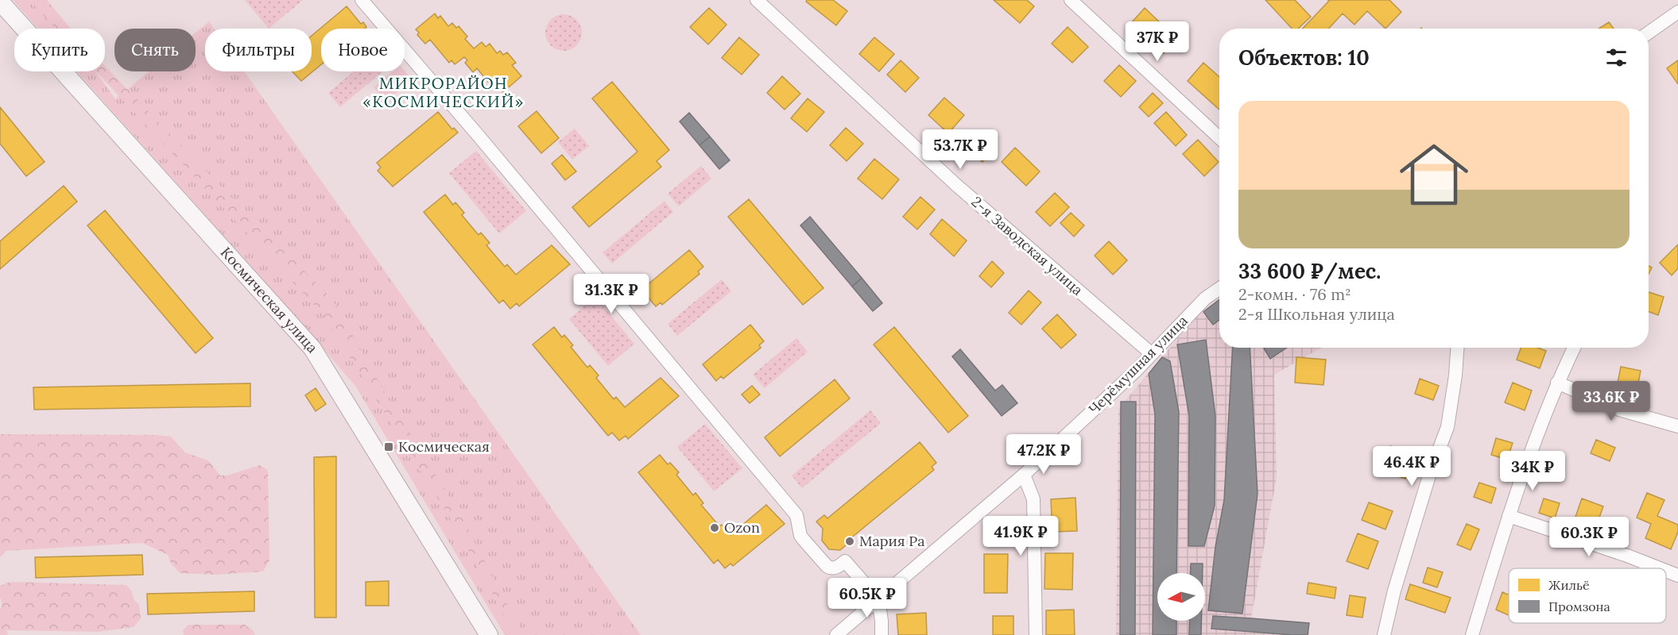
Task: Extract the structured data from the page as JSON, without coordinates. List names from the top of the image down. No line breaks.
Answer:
{"streets":{"street":["2-я Заводская улица","Космическая улица","Черёмушная улица"]},"crossings":[["2-я Заводская улица","Черёмушная улица"]],"districts":["МИКРОРАЙОН «КОСМИЧЕСКИЙ»"],"places":{"transit":["Космическая"],"other":["Ozon","Мария Ра"]},"legend":["Жильё","Промзона"],"north":"left","page":{"price":["37K ₽","53.7K ₽","31.3K ₽","33.6K ₽","47.2K ₽","46.4K ₽","34K ₽","41.9K ₽","60.3K ₽","60.5K ₽"],"chip":["Купить","Снять","Фильтры","Новое"],"heading":"Объектов: 10","list":[{"name":"33 600 ₽/мес.","note":"2-комн. · 76 m² · 2-я Школьная улица"}]}}
